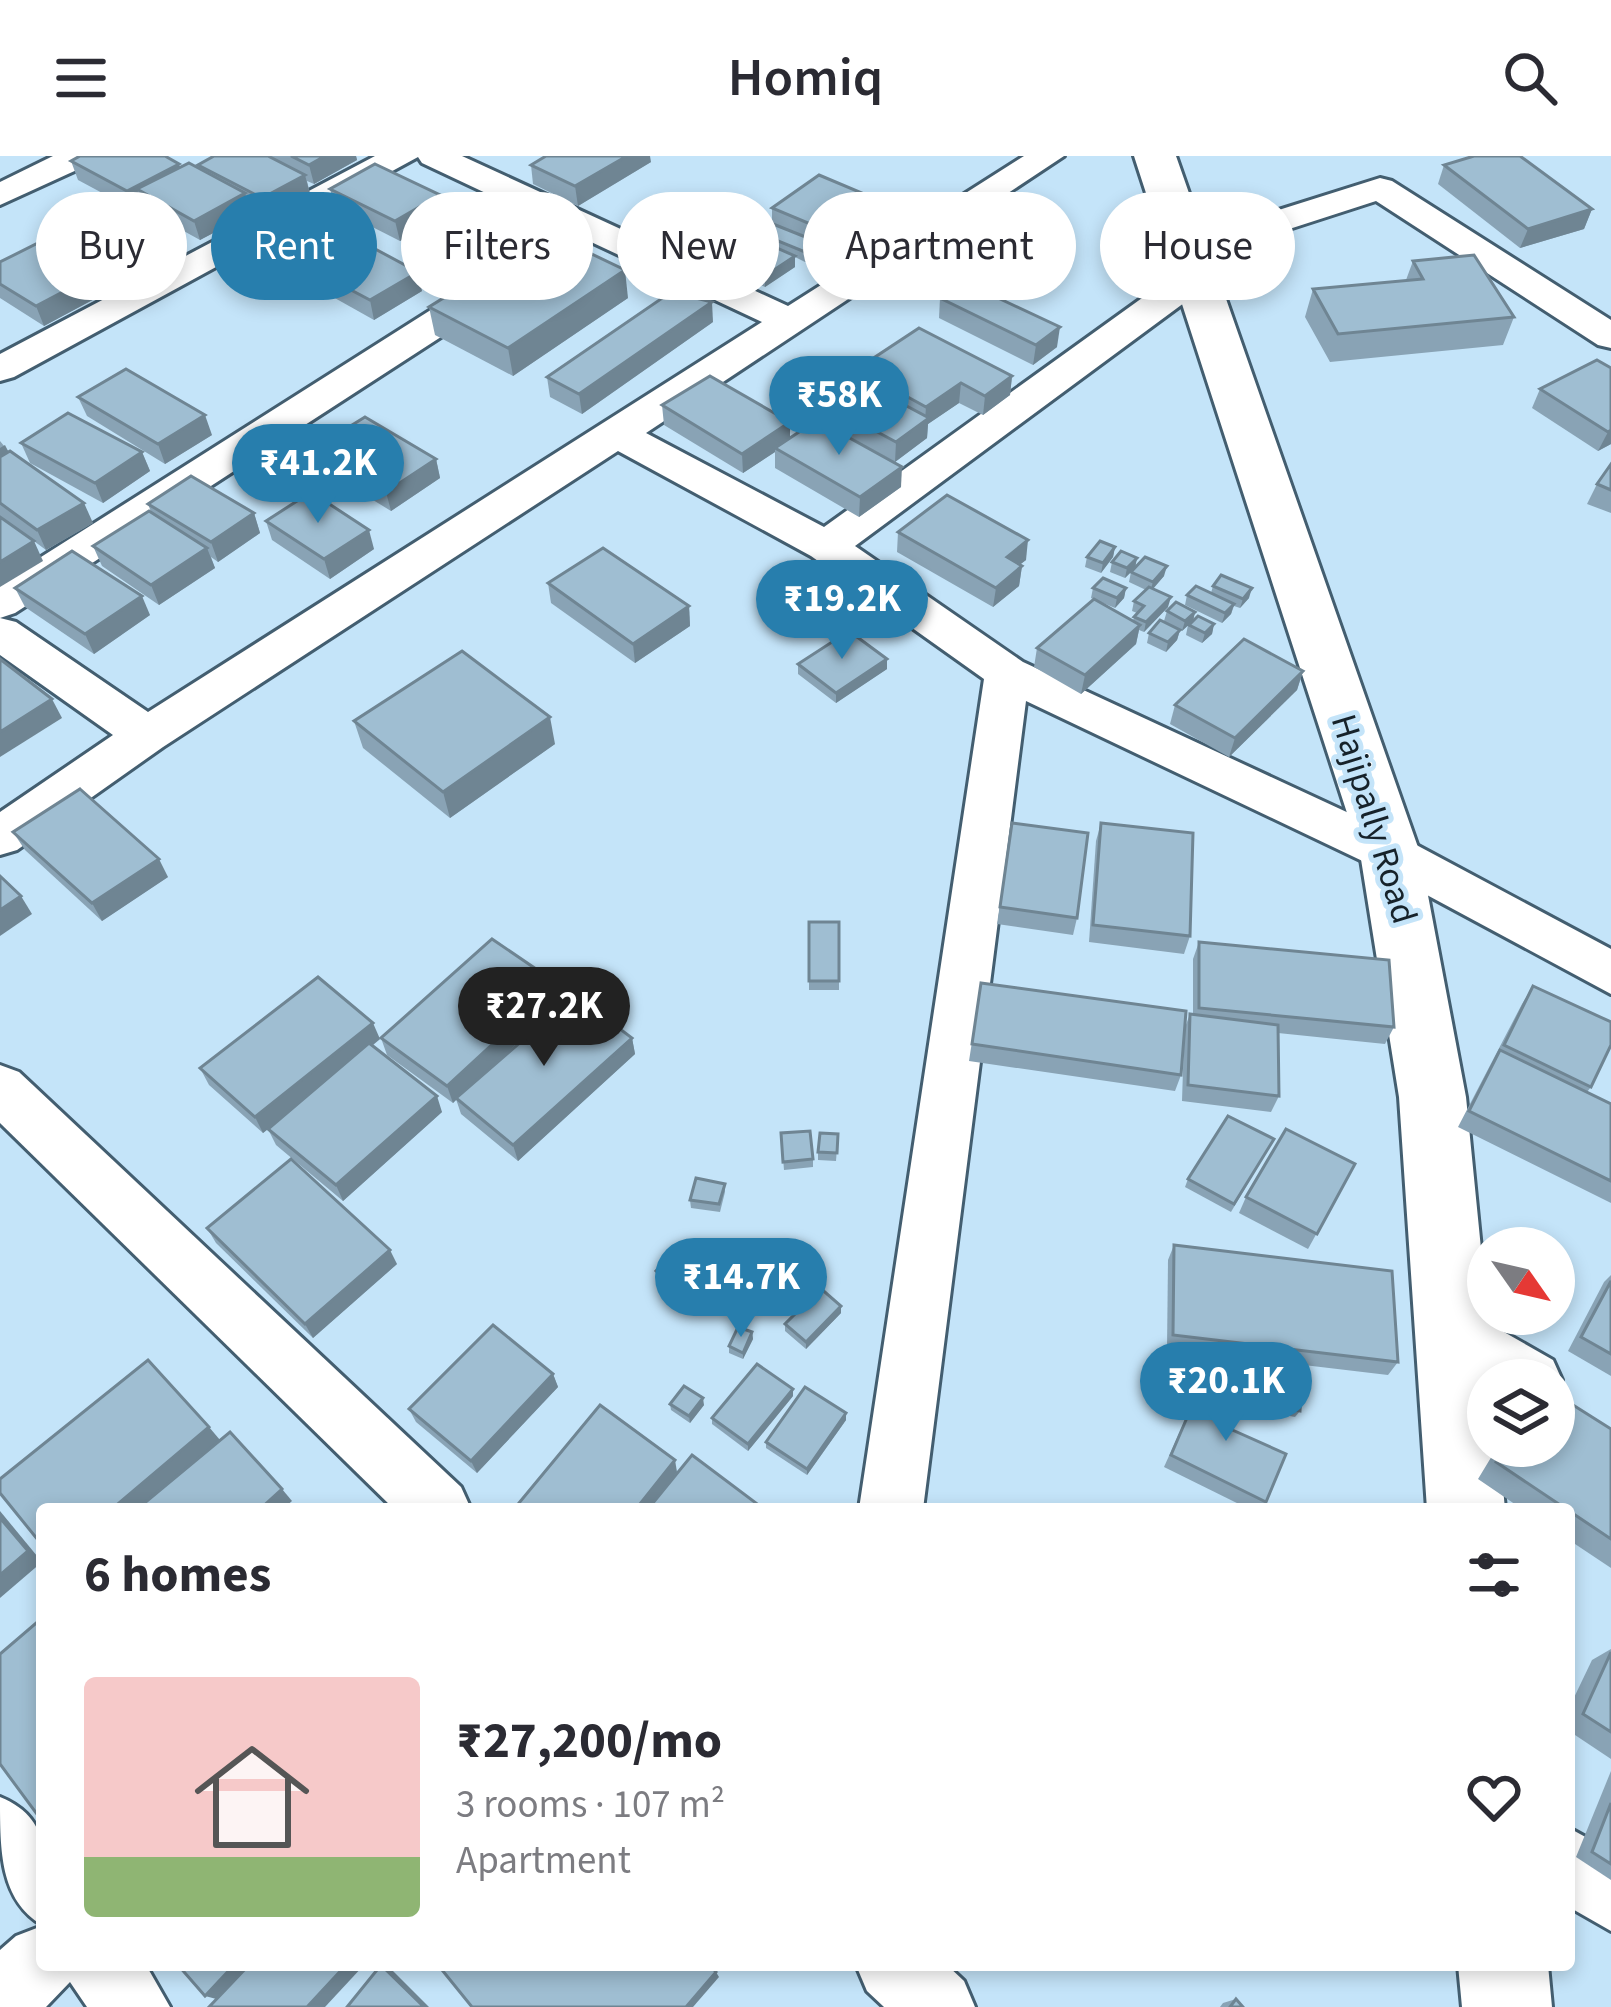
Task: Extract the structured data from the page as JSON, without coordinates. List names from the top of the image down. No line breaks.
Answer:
{"streets":{"street":["Hajipally Road"]},"north":"bottom right","page":{"header":"Homiq","chip":["Buy","Rent","Filters","New","Apartment","House"],"price":["₹58K","₹41.2K","₹19.2K","₹27.2K","₹14.7K","₹20.1K"],"heading":"6 homes","list":[{"name":"₹27,200/mo","note":"3 rooms · 107 m² · Apartment"}]}}
